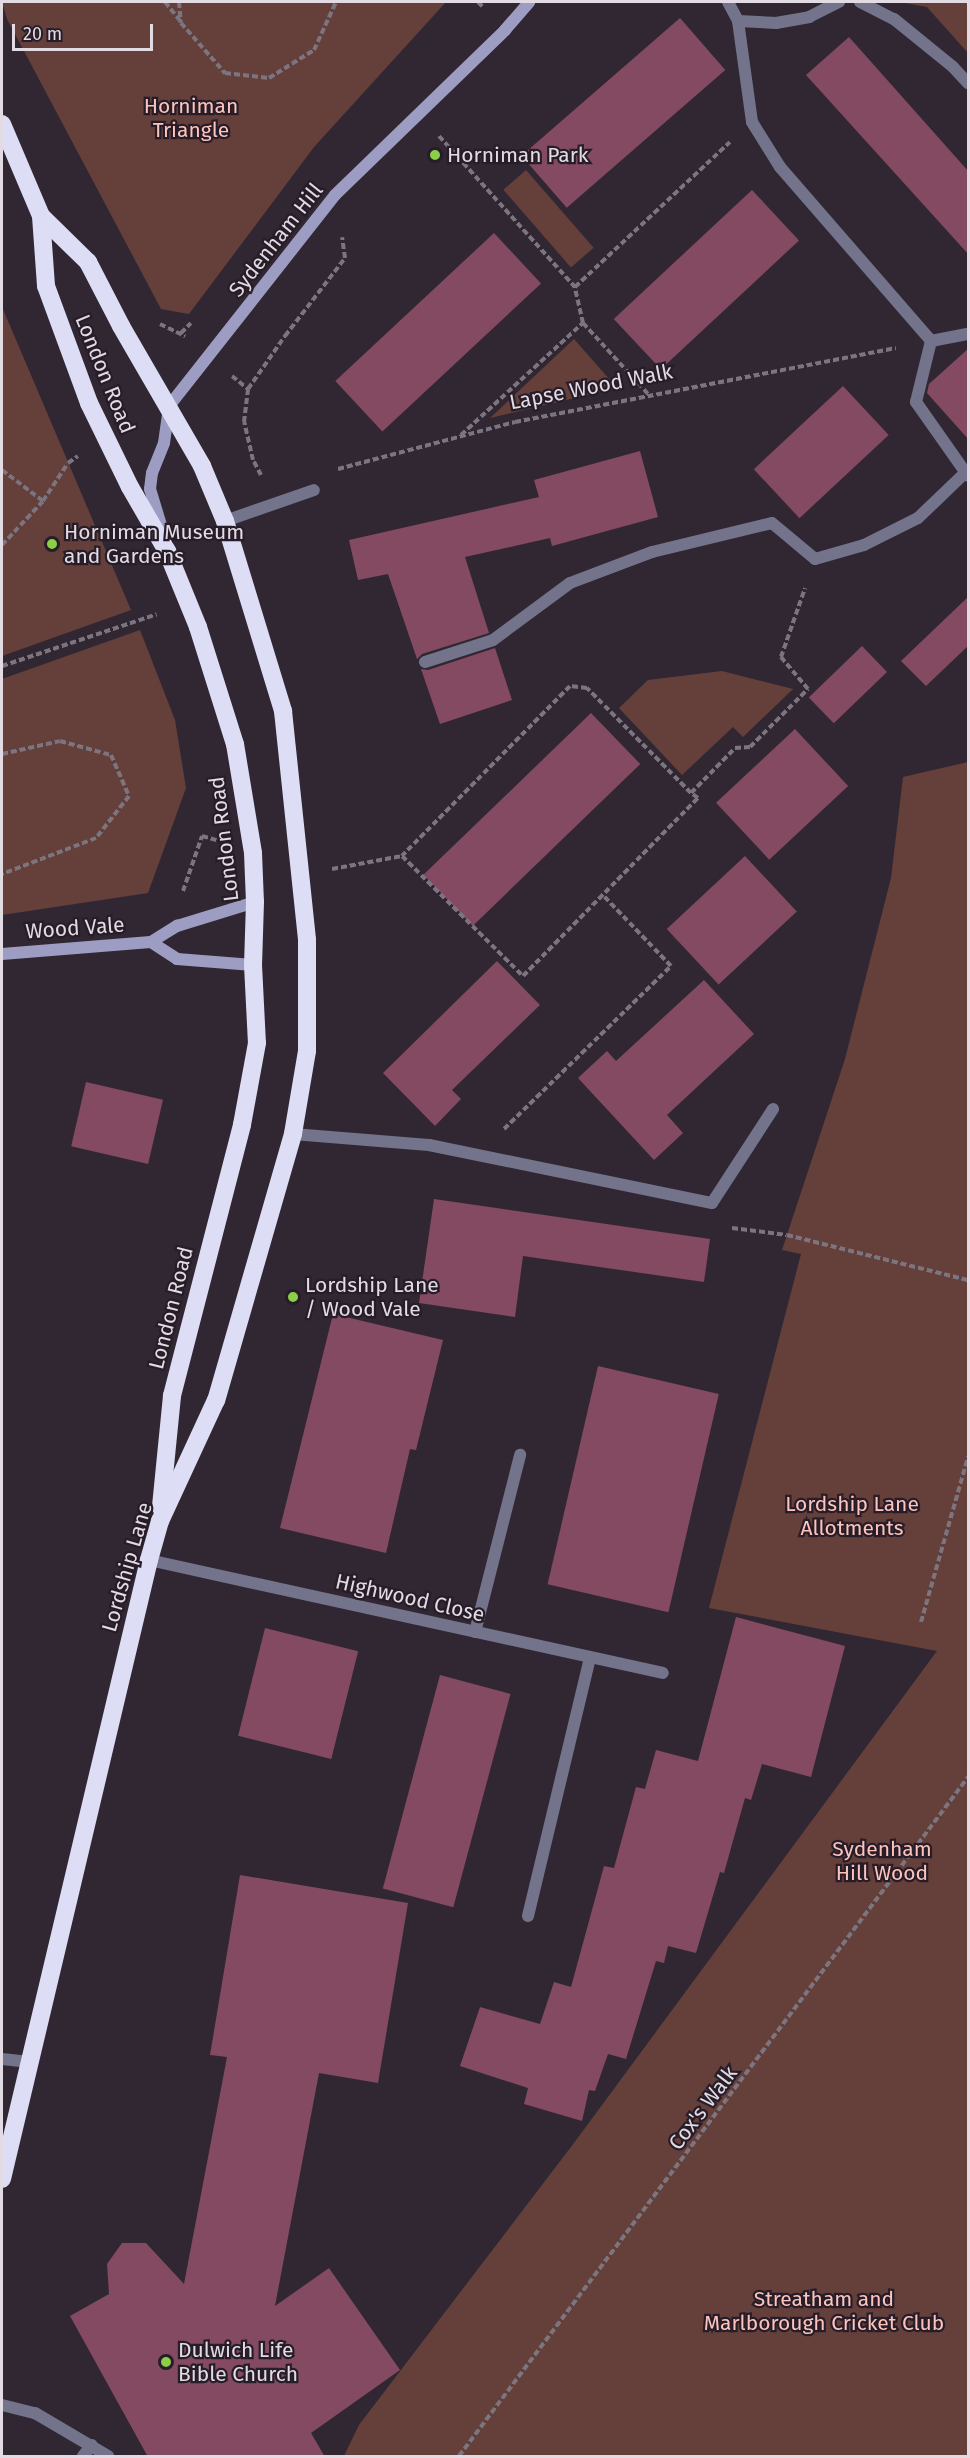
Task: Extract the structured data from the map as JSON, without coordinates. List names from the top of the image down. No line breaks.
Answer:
{"streets":{"highway":["London Road","Lordship Lane"],"street":["Sydenham Hill","Wood Vale","Highwood Close"],"path":["Lapse Wood Walk","Cox's Walk"]},"crossings":[["Sydenham Hill","London Road"],["London Road","Wood Vale"],["London Road","Lordship Lane"],["Lordship Lane","Highwood Close"]],"parks":["Horniman Triangle","Lordship Lane Allotments","Sydenham Hill Wood","Streatham and Marlborough Cricket Club"],"places":["Horniman Park","Horniman Museum and Gardens","Lordship Lane / Wood Vale","Dulwich Life Bible Church"],"scale_bar":"20 m"}
